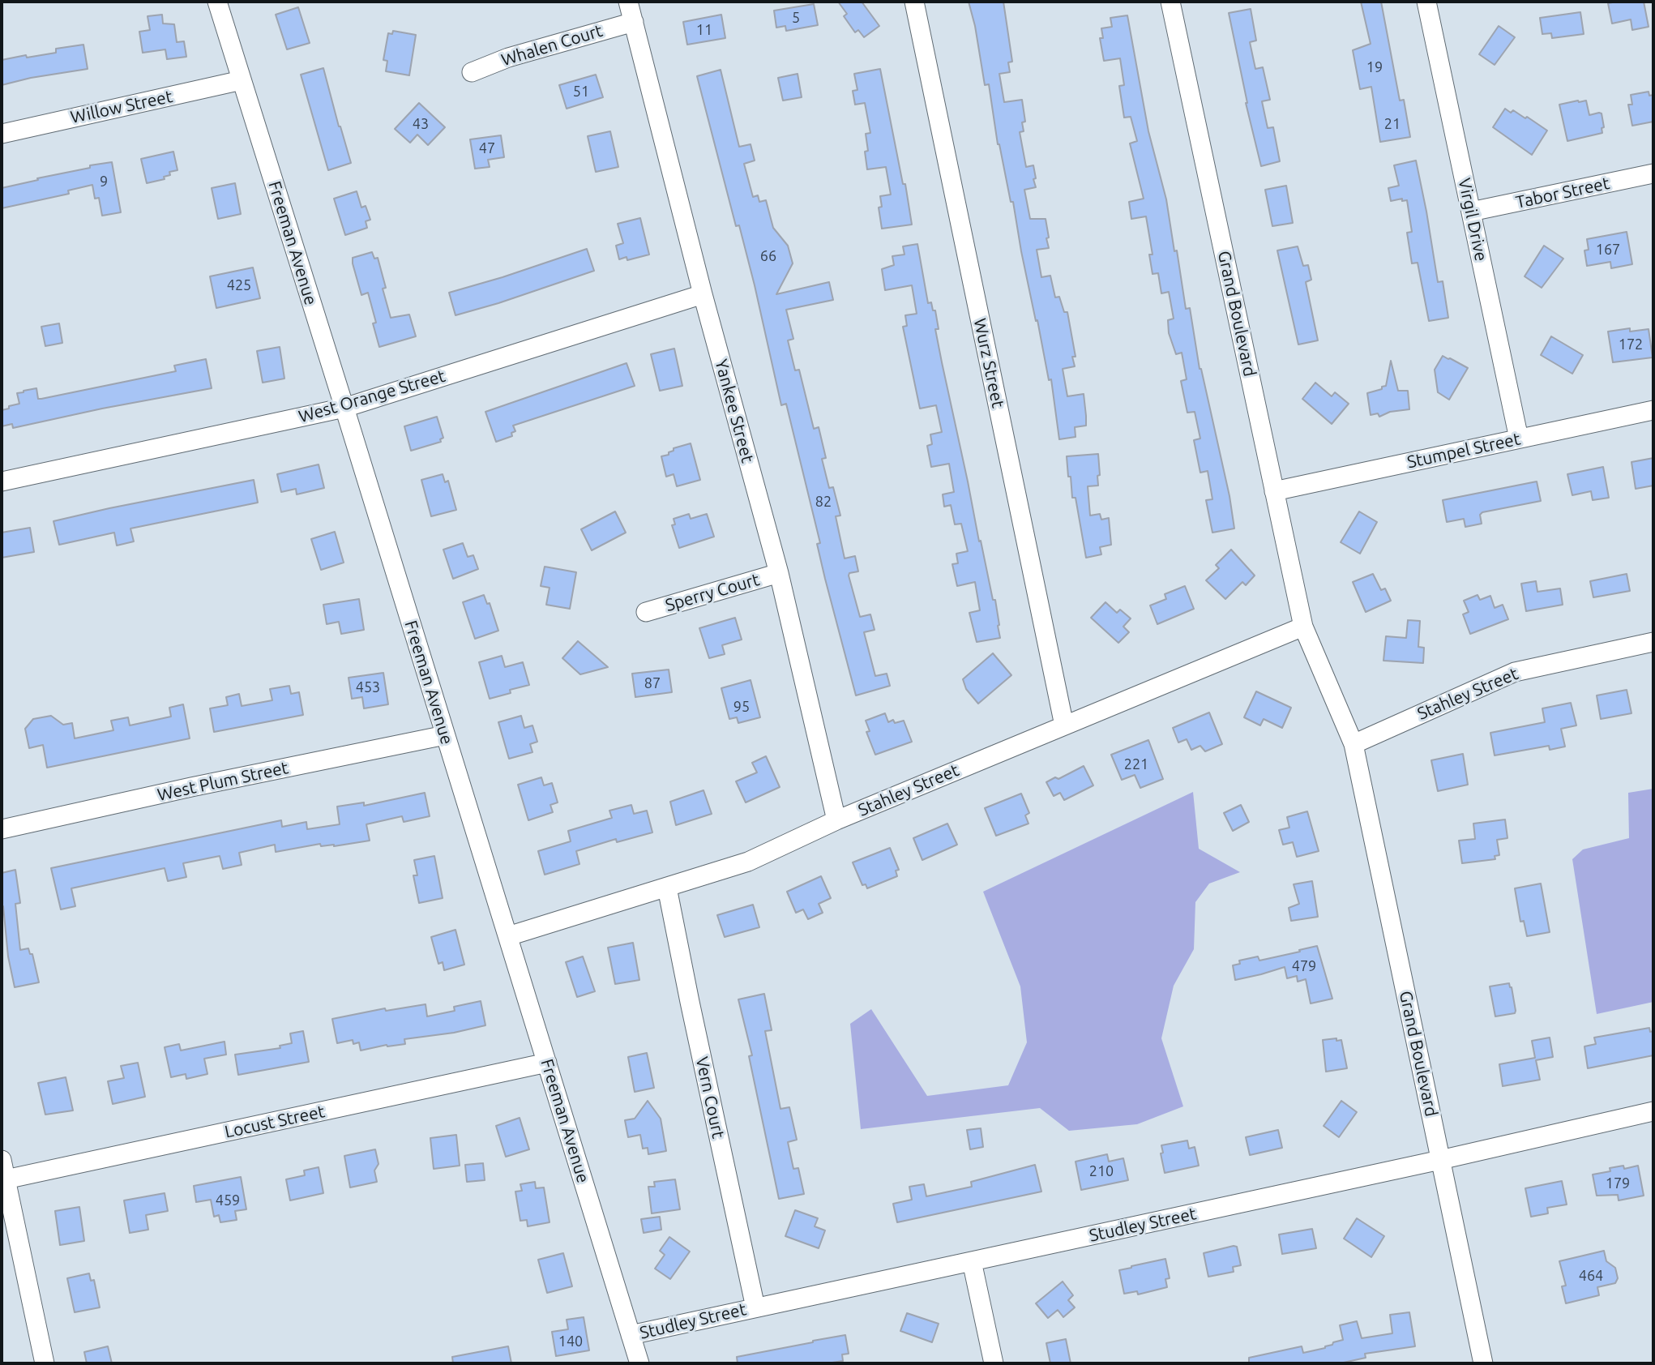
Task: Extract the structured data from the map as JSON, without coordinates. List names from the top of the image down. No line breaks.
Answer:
{"streets":{"street":["Whalen Court","Willow Street","Tabor Street","Virgil Drive","Freeman Avenue","Grand Boulevard","Wurz Street","West Orange Street","Yankee Street","Stumpel Street","Sperry Court","Stahley Street","West Plum Street","Vern Court","Locust Street","Studley Street"]},"crossings":[["Whalen Court","Yankee Street"],["Willow Street","Freeman Avenue"],["Tabor Street","Virgil Drive"],["Virgil Drive","Stumpel Street"],["Freeman Avenue","West Orange Street"],["Freeman Avenue","Stahley Street"],["Freeman Avenue","West Plum Street"],["Freeman Avenue","Locust Street"],["Freeman Avenue","Studley Street"],["Grand Boulevard","Stumpel Street"],["Grand Boulevard","Stahley Street"],["Grand Boulevard","Studley Street"],["Wurz Street","Stahley Street"],["West Orange Street","Yankee Street"],["Yankee Street","Sperry Court"],["Yankee Street","Stahley Street"],["Stahley Street","Vern Court"],["Vern Court","Studley Street"]],"house_numbers":["5","11","19","51","43","21","47","9","167","66","425","172","82","87","453","95","221","479","210","179","459","464","140"]}
